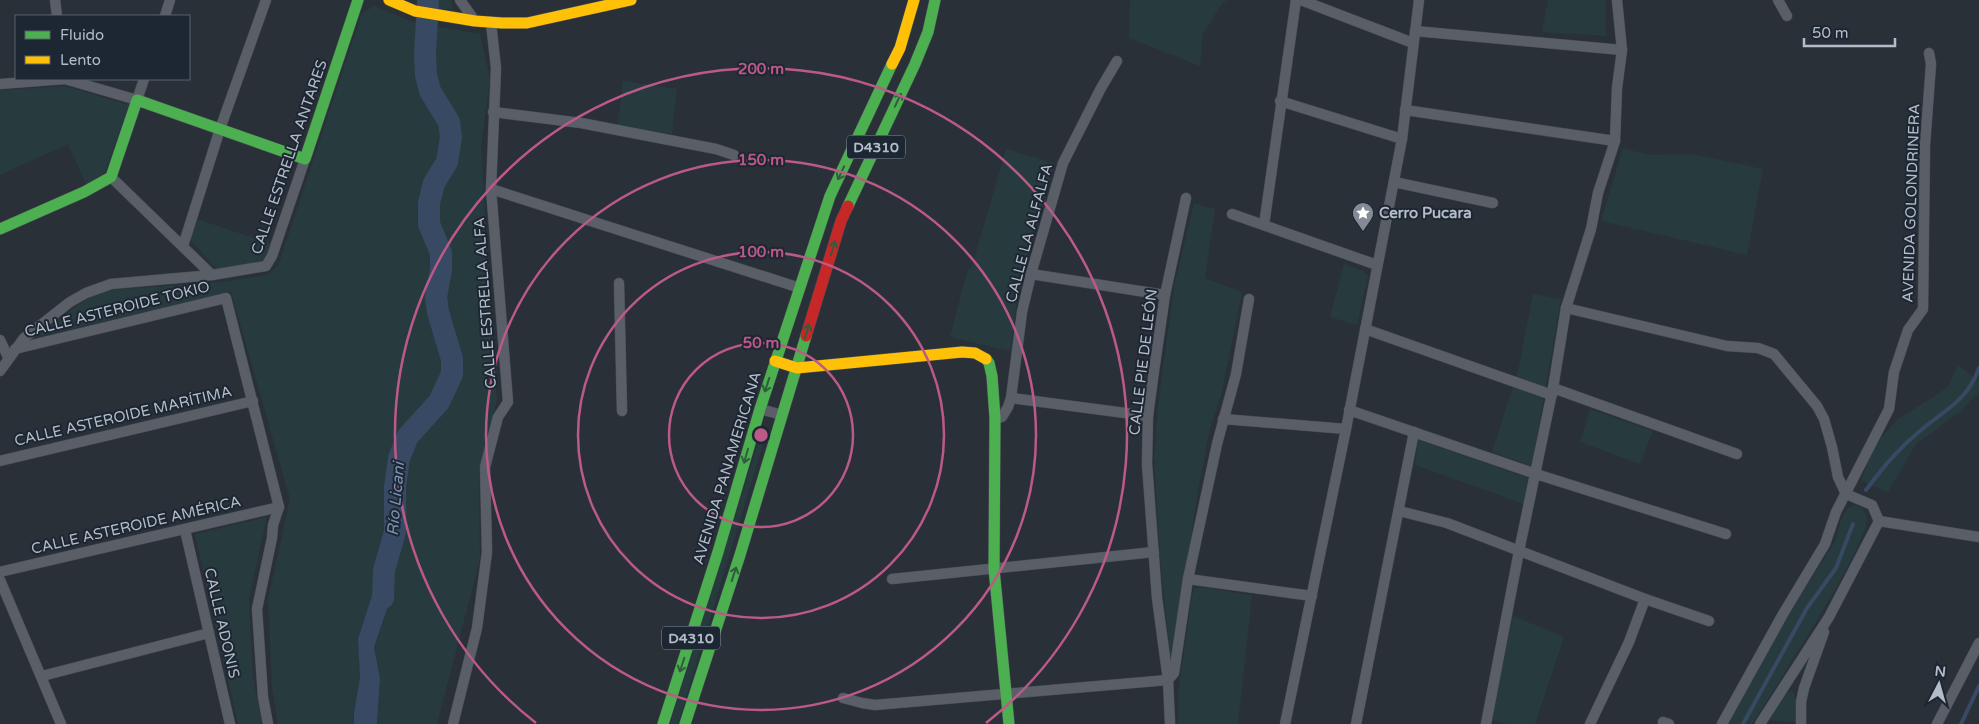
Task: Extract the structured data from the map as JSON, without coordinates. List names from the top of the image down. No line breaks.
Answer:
{"streets":{"main road":["D4310","CALLE ESTRELLA ANTARES","AVENIDA PANAMERICANA"],"street":["AVENIDA GOLONDRINERA","CALLE LA ALFALFA","CALLE ESTRELLA ALFA","CALLE ASTEROIDE TOKIO","CALLE PIE DE LEÓN","CALLE ASTEROIDE MARÍTIMA","CALLE ASTEROIDE AMÉRICA","CALLE ADONIS"]},"crossings":[["CALLE ESTRELLA ANTARES","CALLE ASTEROIDE TOKIO"],["CALLE ASTEROIDE TOKIO","CALLE ASTEROIDE MARÍTIMA"],["CALLE ASTEROIDE AMÉRICA","CALLE ADONIS"]],"water":["Río Licani"],"places":{"place":["Cerro Pucara"]},"legend":["Fluido","Lento"],"scale_bar":"50 m","north":"top","rings":["200 m","150 m","100 m","50 m"]}
